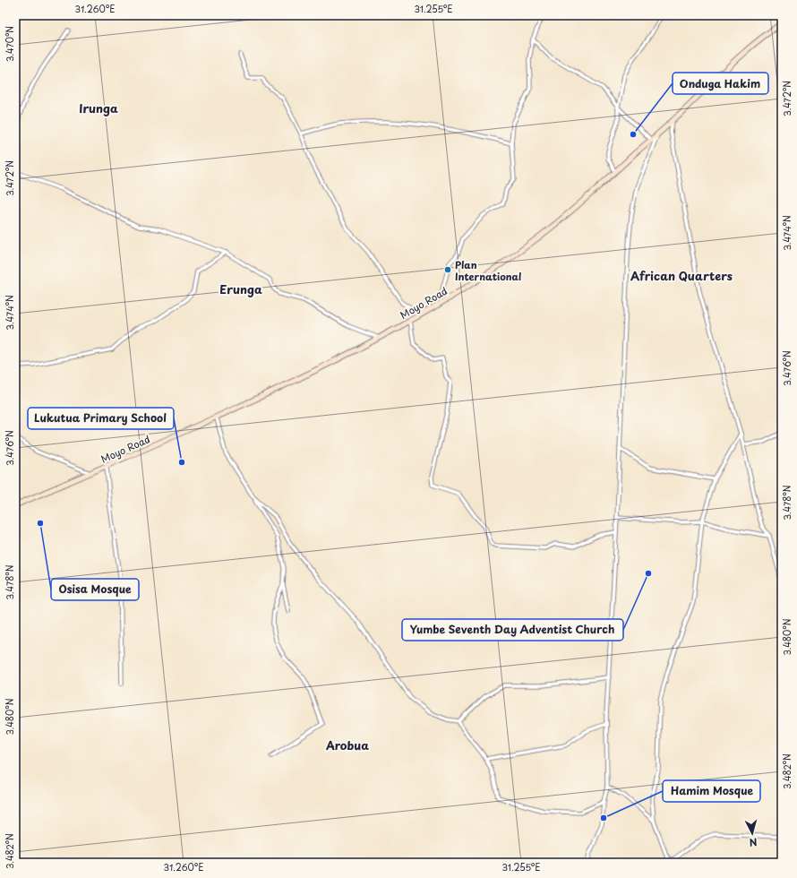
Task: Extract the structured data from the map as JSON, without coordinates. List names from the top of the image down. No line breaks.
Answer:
{"streets":{"main road":["Moyo Road"]},"districts":["Irunga","African Quarters","Erunga","Arobua"],"places":["Onduga Hakim","Plan International","Lukutua Primary School","Osisa Mosque","Yumbe Seventh Day Adventist Church","Hamim Mosque"],"north":"bottom","coordinates":["31.260°E","31.255°E","3.470°N","3.472°N","3.474°N","3.476°N","3.478°N","3.480°N","3.482°N"]}
